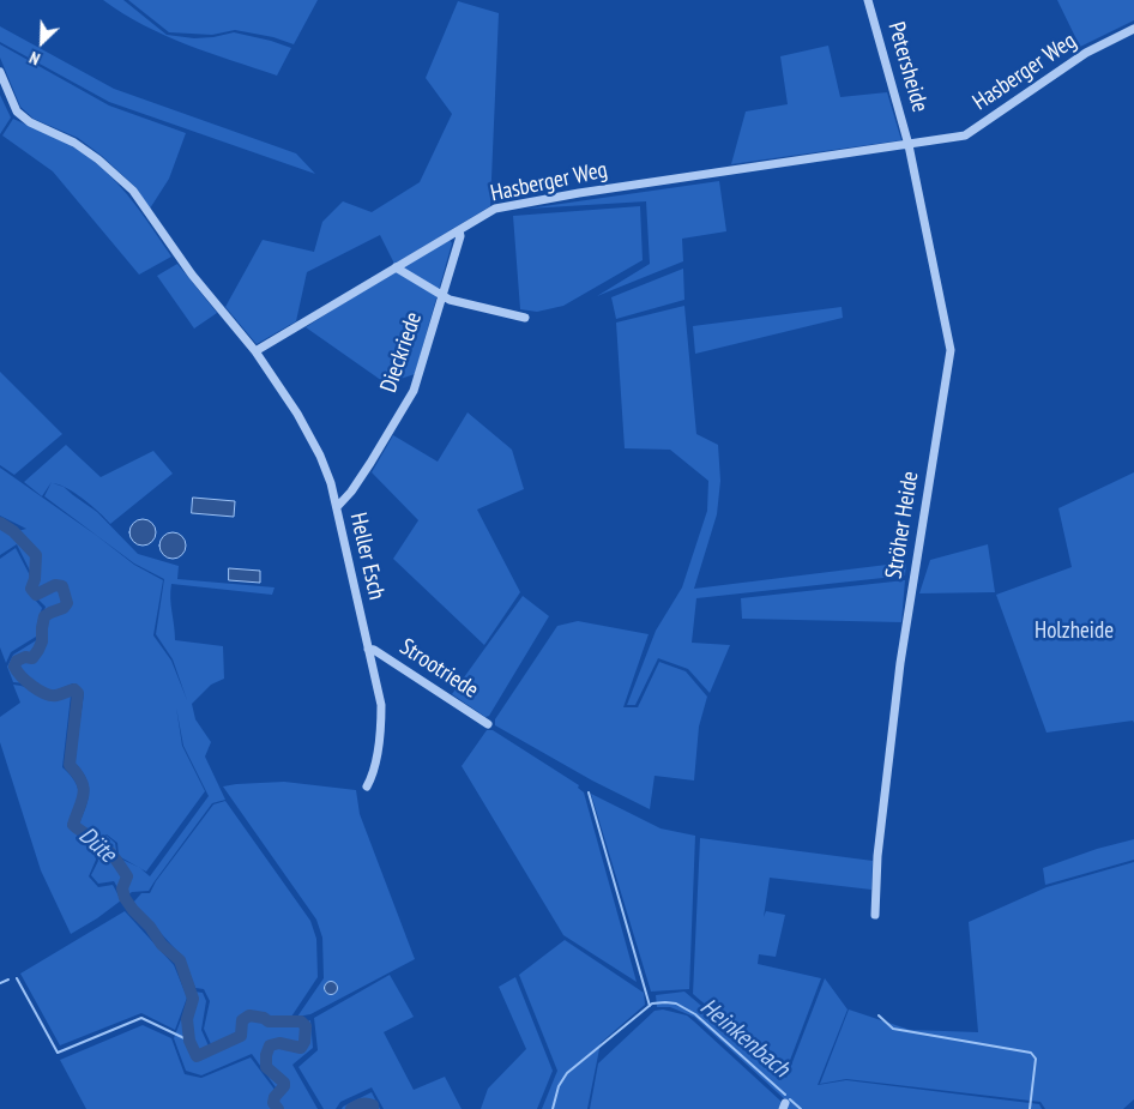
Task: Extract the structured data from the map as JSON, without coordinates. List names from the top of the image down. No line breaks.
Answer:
{"streets":{"street":["Petersheide","Hasberger Weg","Dieckriede","Ströher Heide","Heller Esch","Strootriede"]},"crossings":[["Petersheide","Hasberger Weg"],["Petersheide","Ströher Heide"],["Hasberger Weg","Dieckriede"],["Hasberger Weg","Ströher Heide"],["Hasberger Weg","Heller Esch"],["Dieckriede","Heller Esch"],["Heller Esch","Strootriede"]],"water":["Düte","Heinkenbach"],"parks":["Holzheide"],"north":"bottom left"}
